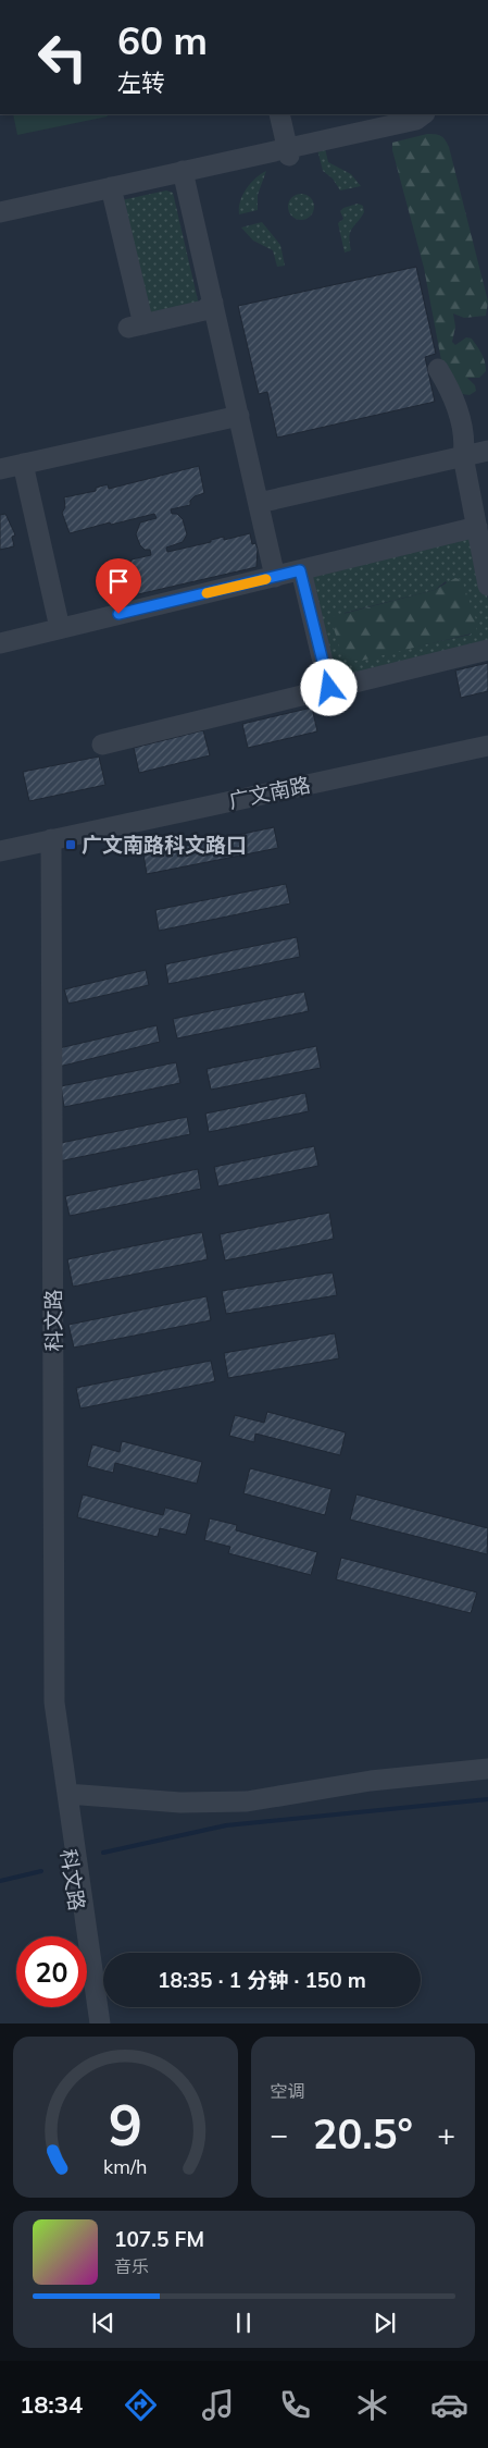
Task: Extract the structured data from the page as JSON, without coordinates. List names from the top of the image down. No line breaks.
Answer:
{"streets":{"street":["广文南路","科文路"]},"crossings":[["广文南路","科文路"]],"places":{"transit":["广文南路科文路口"]},"page":{"turn":["60 m","左转"],"limit":"20","trip":"18:35 · 1 分钟 · 150 m","tile":"空调","heat":["−","20.5°","+"],"song":["107.5 FM","音乐"],"tabs":"18:34","gauge":["9","km/h"]}}
